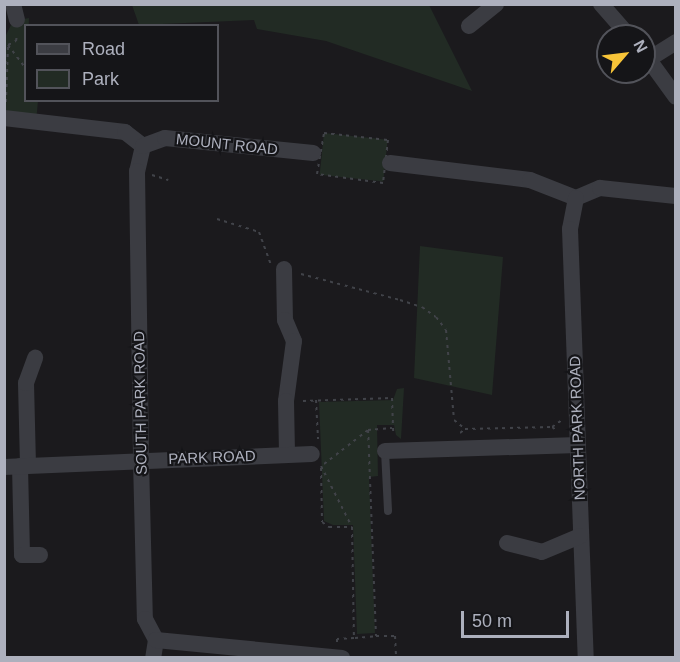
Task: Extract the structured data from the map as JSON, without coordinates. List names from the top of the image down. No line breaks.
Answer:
{"streets":{"street":["MOUNT ROAD","SOUTH PARK ROAD","NORTH PARK ROAD","PARK ROAD"]},"crossings":[["MOUNT ROAD","SOUTH PARK ROAD"],["SOUTH PARK ROAD","PARK ROAD"]],"legend":["Road","Park"],"scale_bar":"50 m","north":"top right"}
